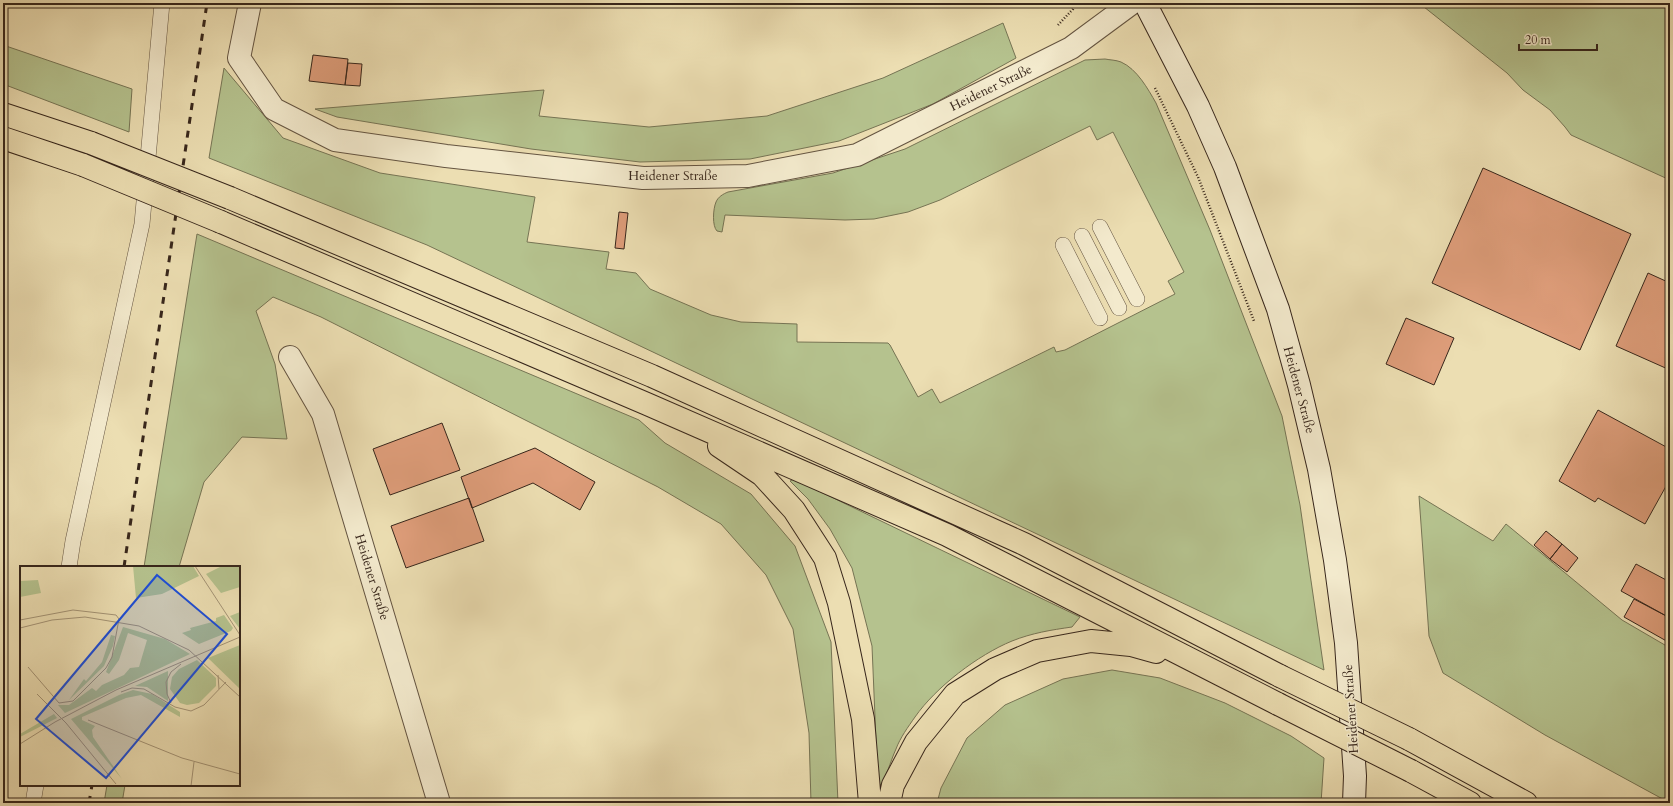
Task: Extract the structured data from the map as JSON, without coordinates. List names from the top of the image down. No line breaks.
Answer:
{"streets":{"street":["Heidener Straße"]},"scale_bar":"20 m"}
